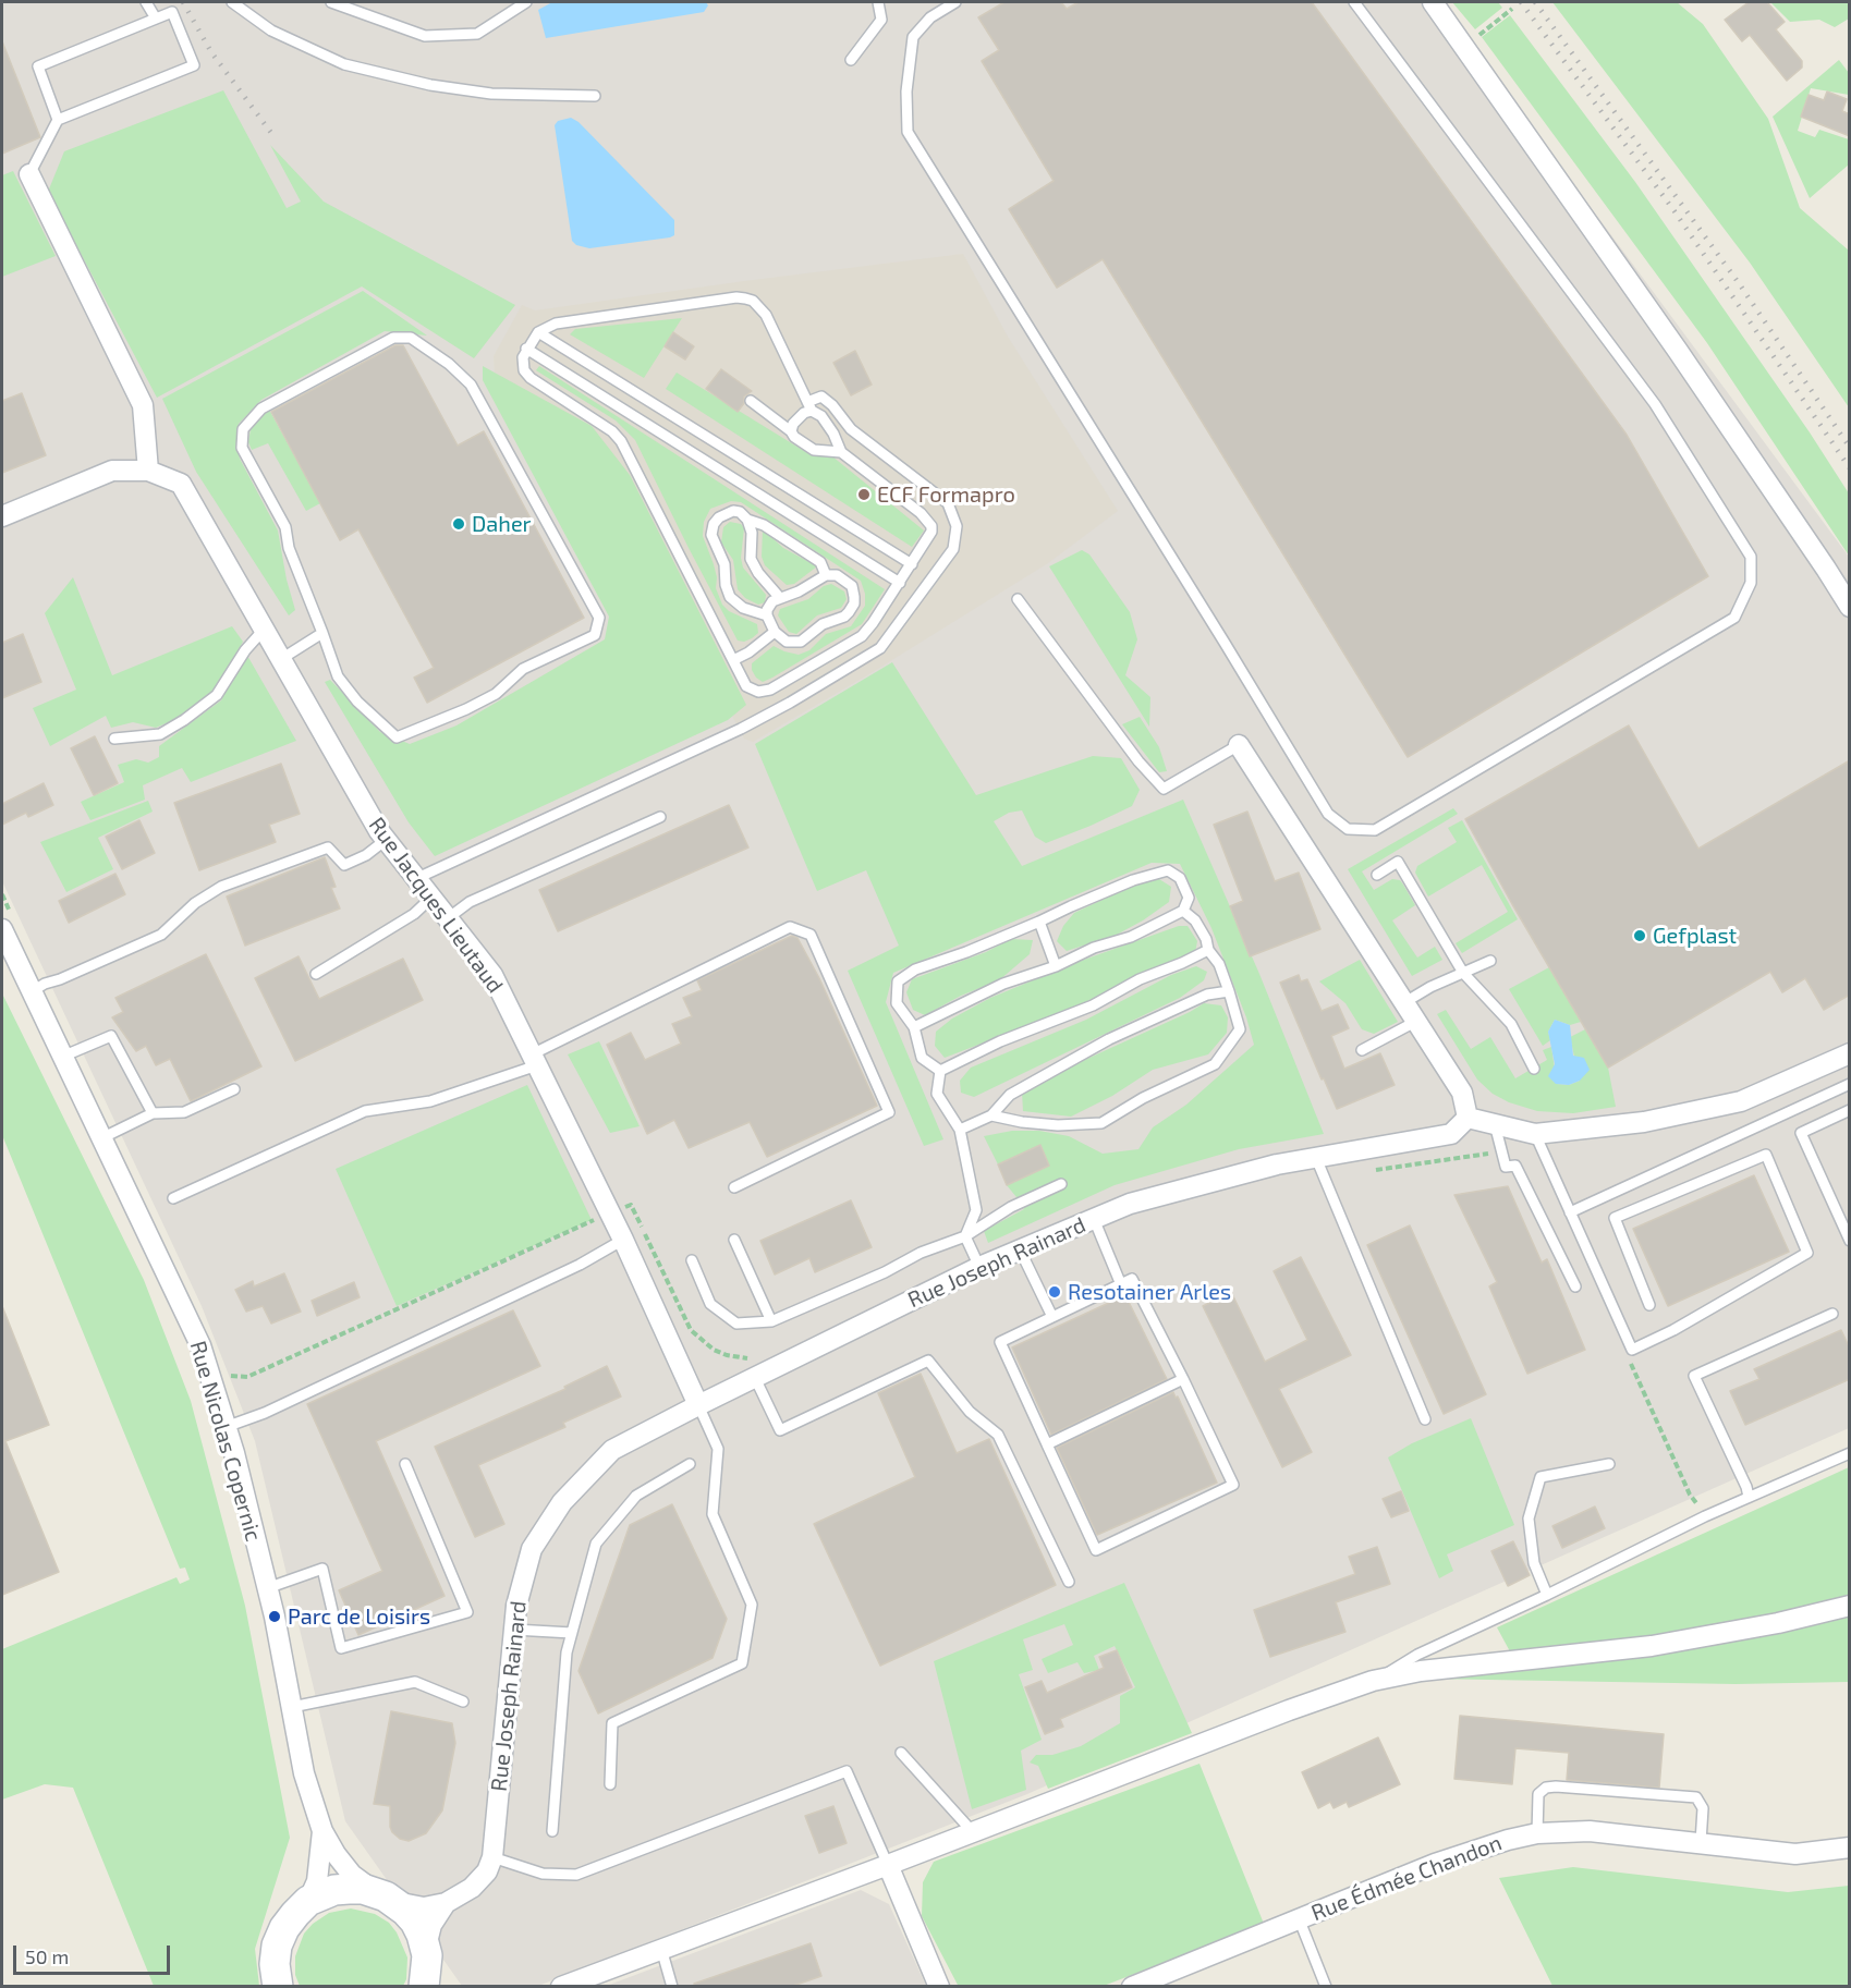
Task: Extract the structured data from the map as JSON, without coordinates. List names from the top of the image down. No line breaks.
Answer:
{"streets":{"street":["Rue Jacques Lieutaud","Rue Joseph Rainard","Rue Nicolas Copernic","Rue Édmée Chandon"]},"crossings":[["Rue Jacques Lieutaud","Rue Joseph Rainard"]],"places":["ECF Formapro","Daher","Gefplast","Resotainer Arles","Parc de Loisirs"],"scale_bar":"50 m"}
